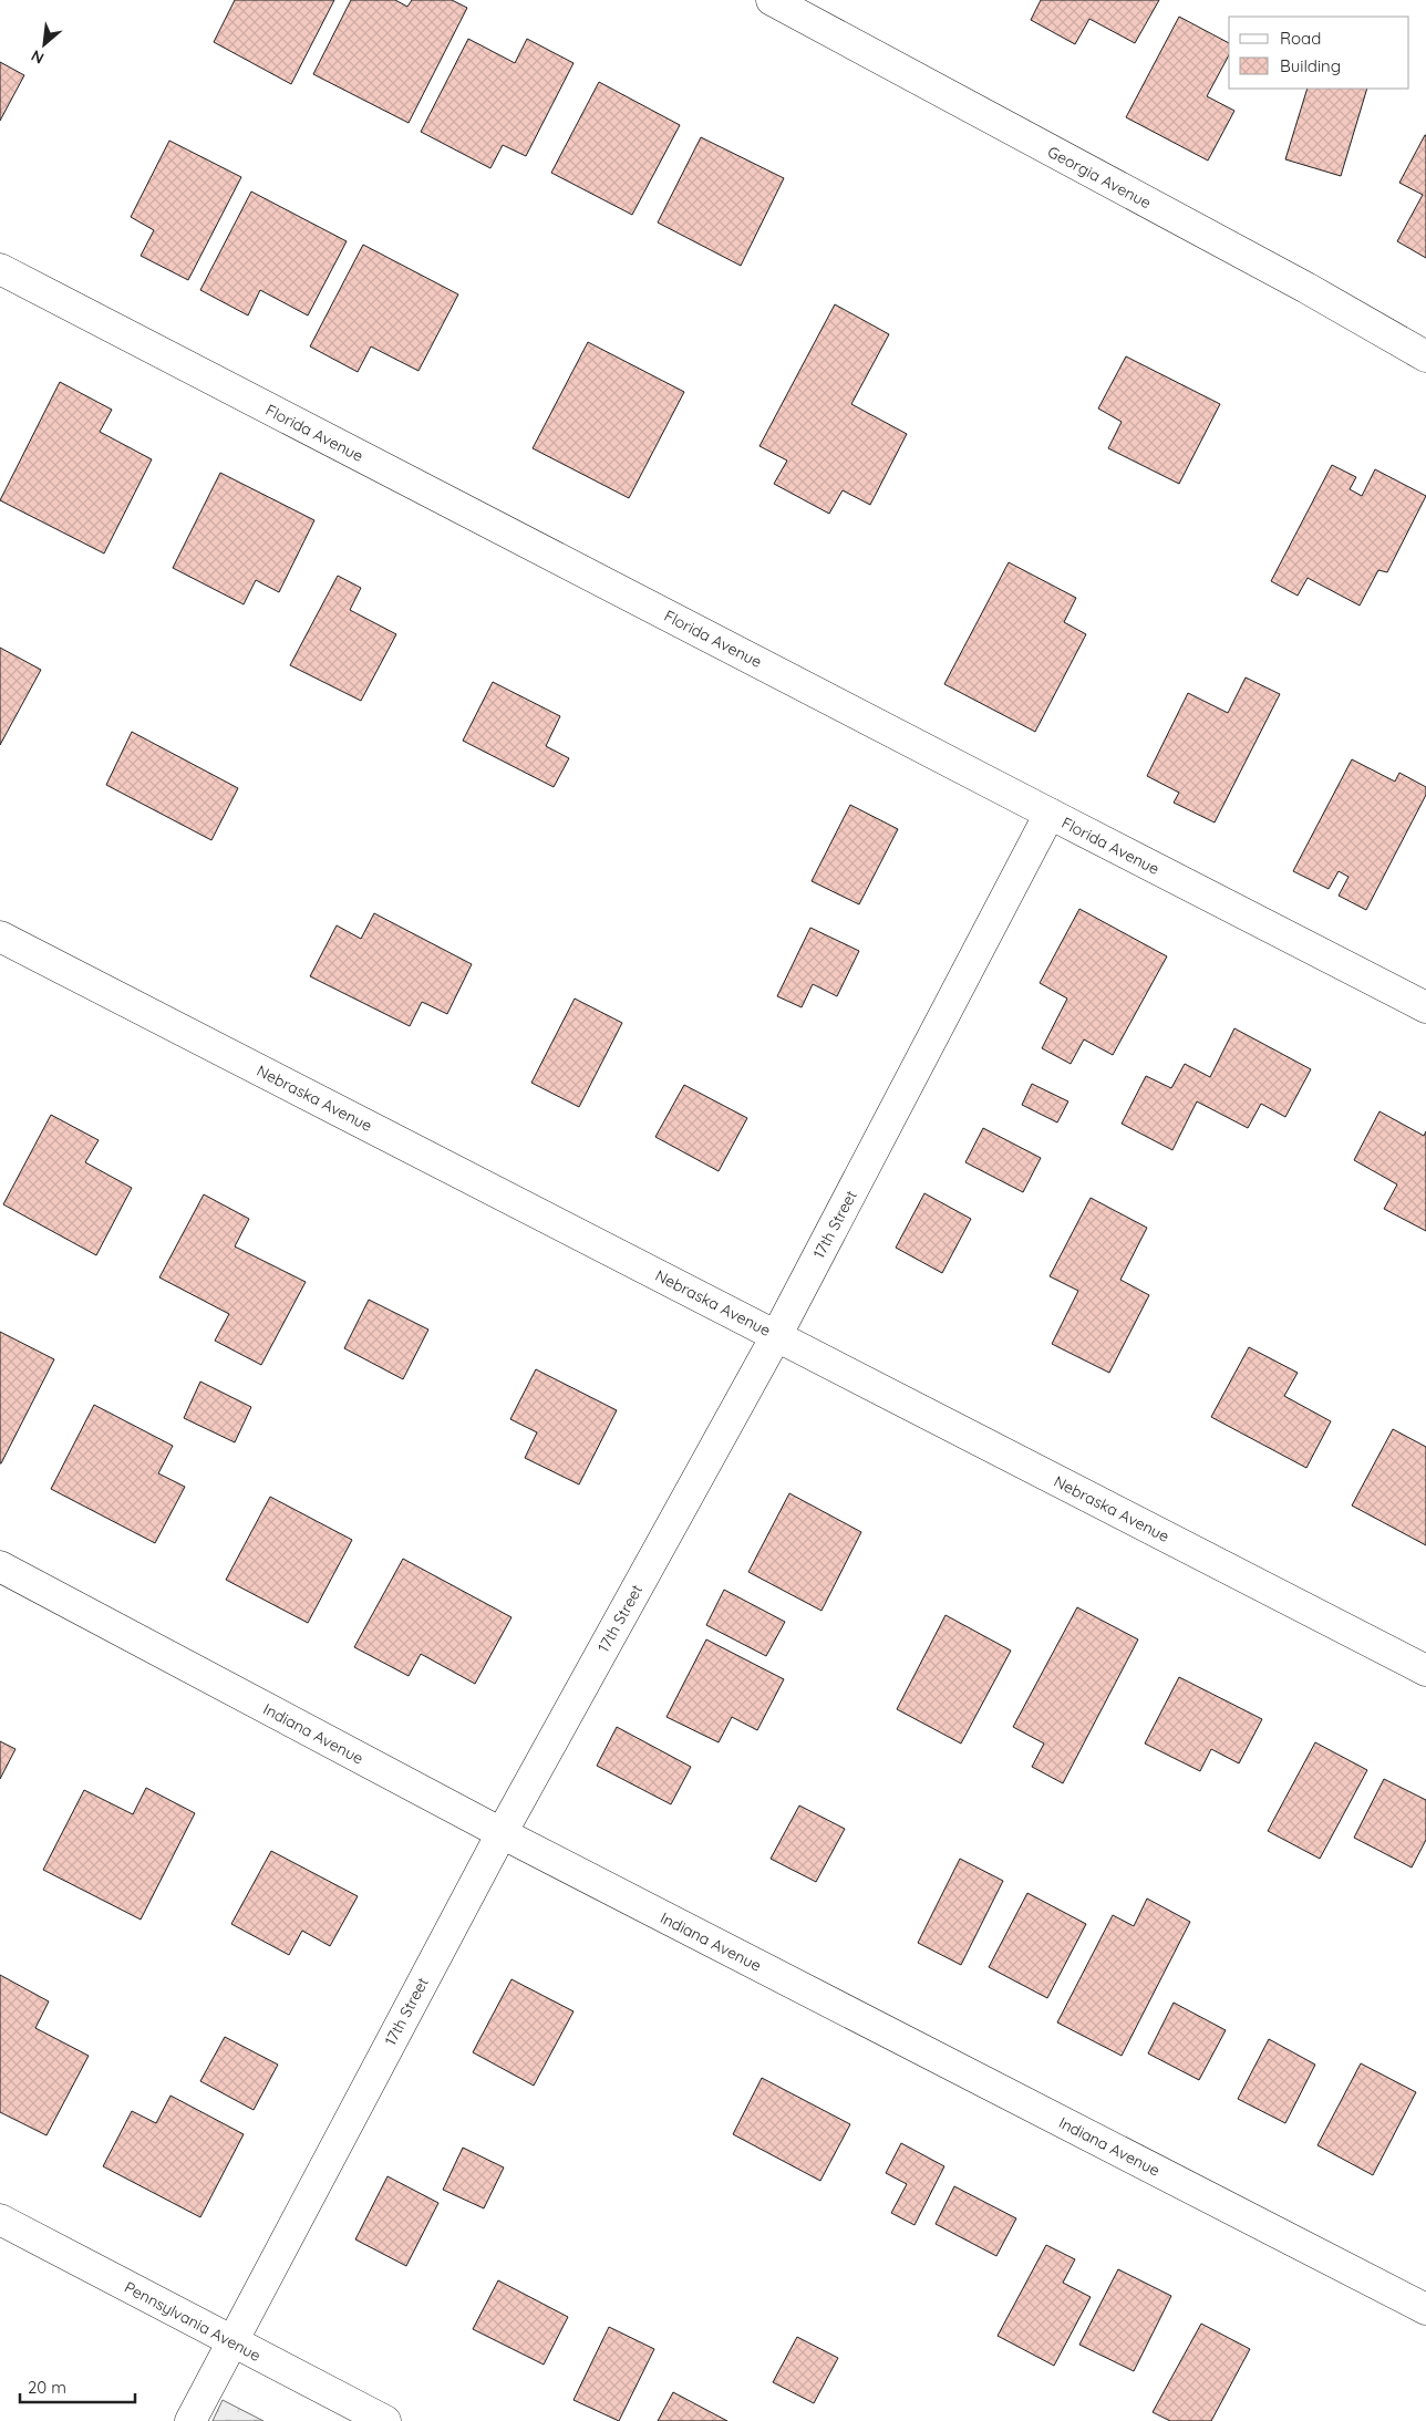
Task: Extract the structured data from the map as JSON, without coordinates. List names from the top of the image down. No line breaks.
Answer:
{"streets":{"street":["Georgia Avenue","Florida Avenue","Nebraska Avenue","17th Street","Indiana Avenue","Pennsylvania Avenue"]},"crossings":[["Florida Avenue","17th Street"],["Nebraska Avenue","17th Street"],["17th Street","Indiana Avenue"],["17th Street","Pennsylvania Avenue"]],"legend":["Road","Building"],"scale_bar":"20 m","north":"bottom left"}
